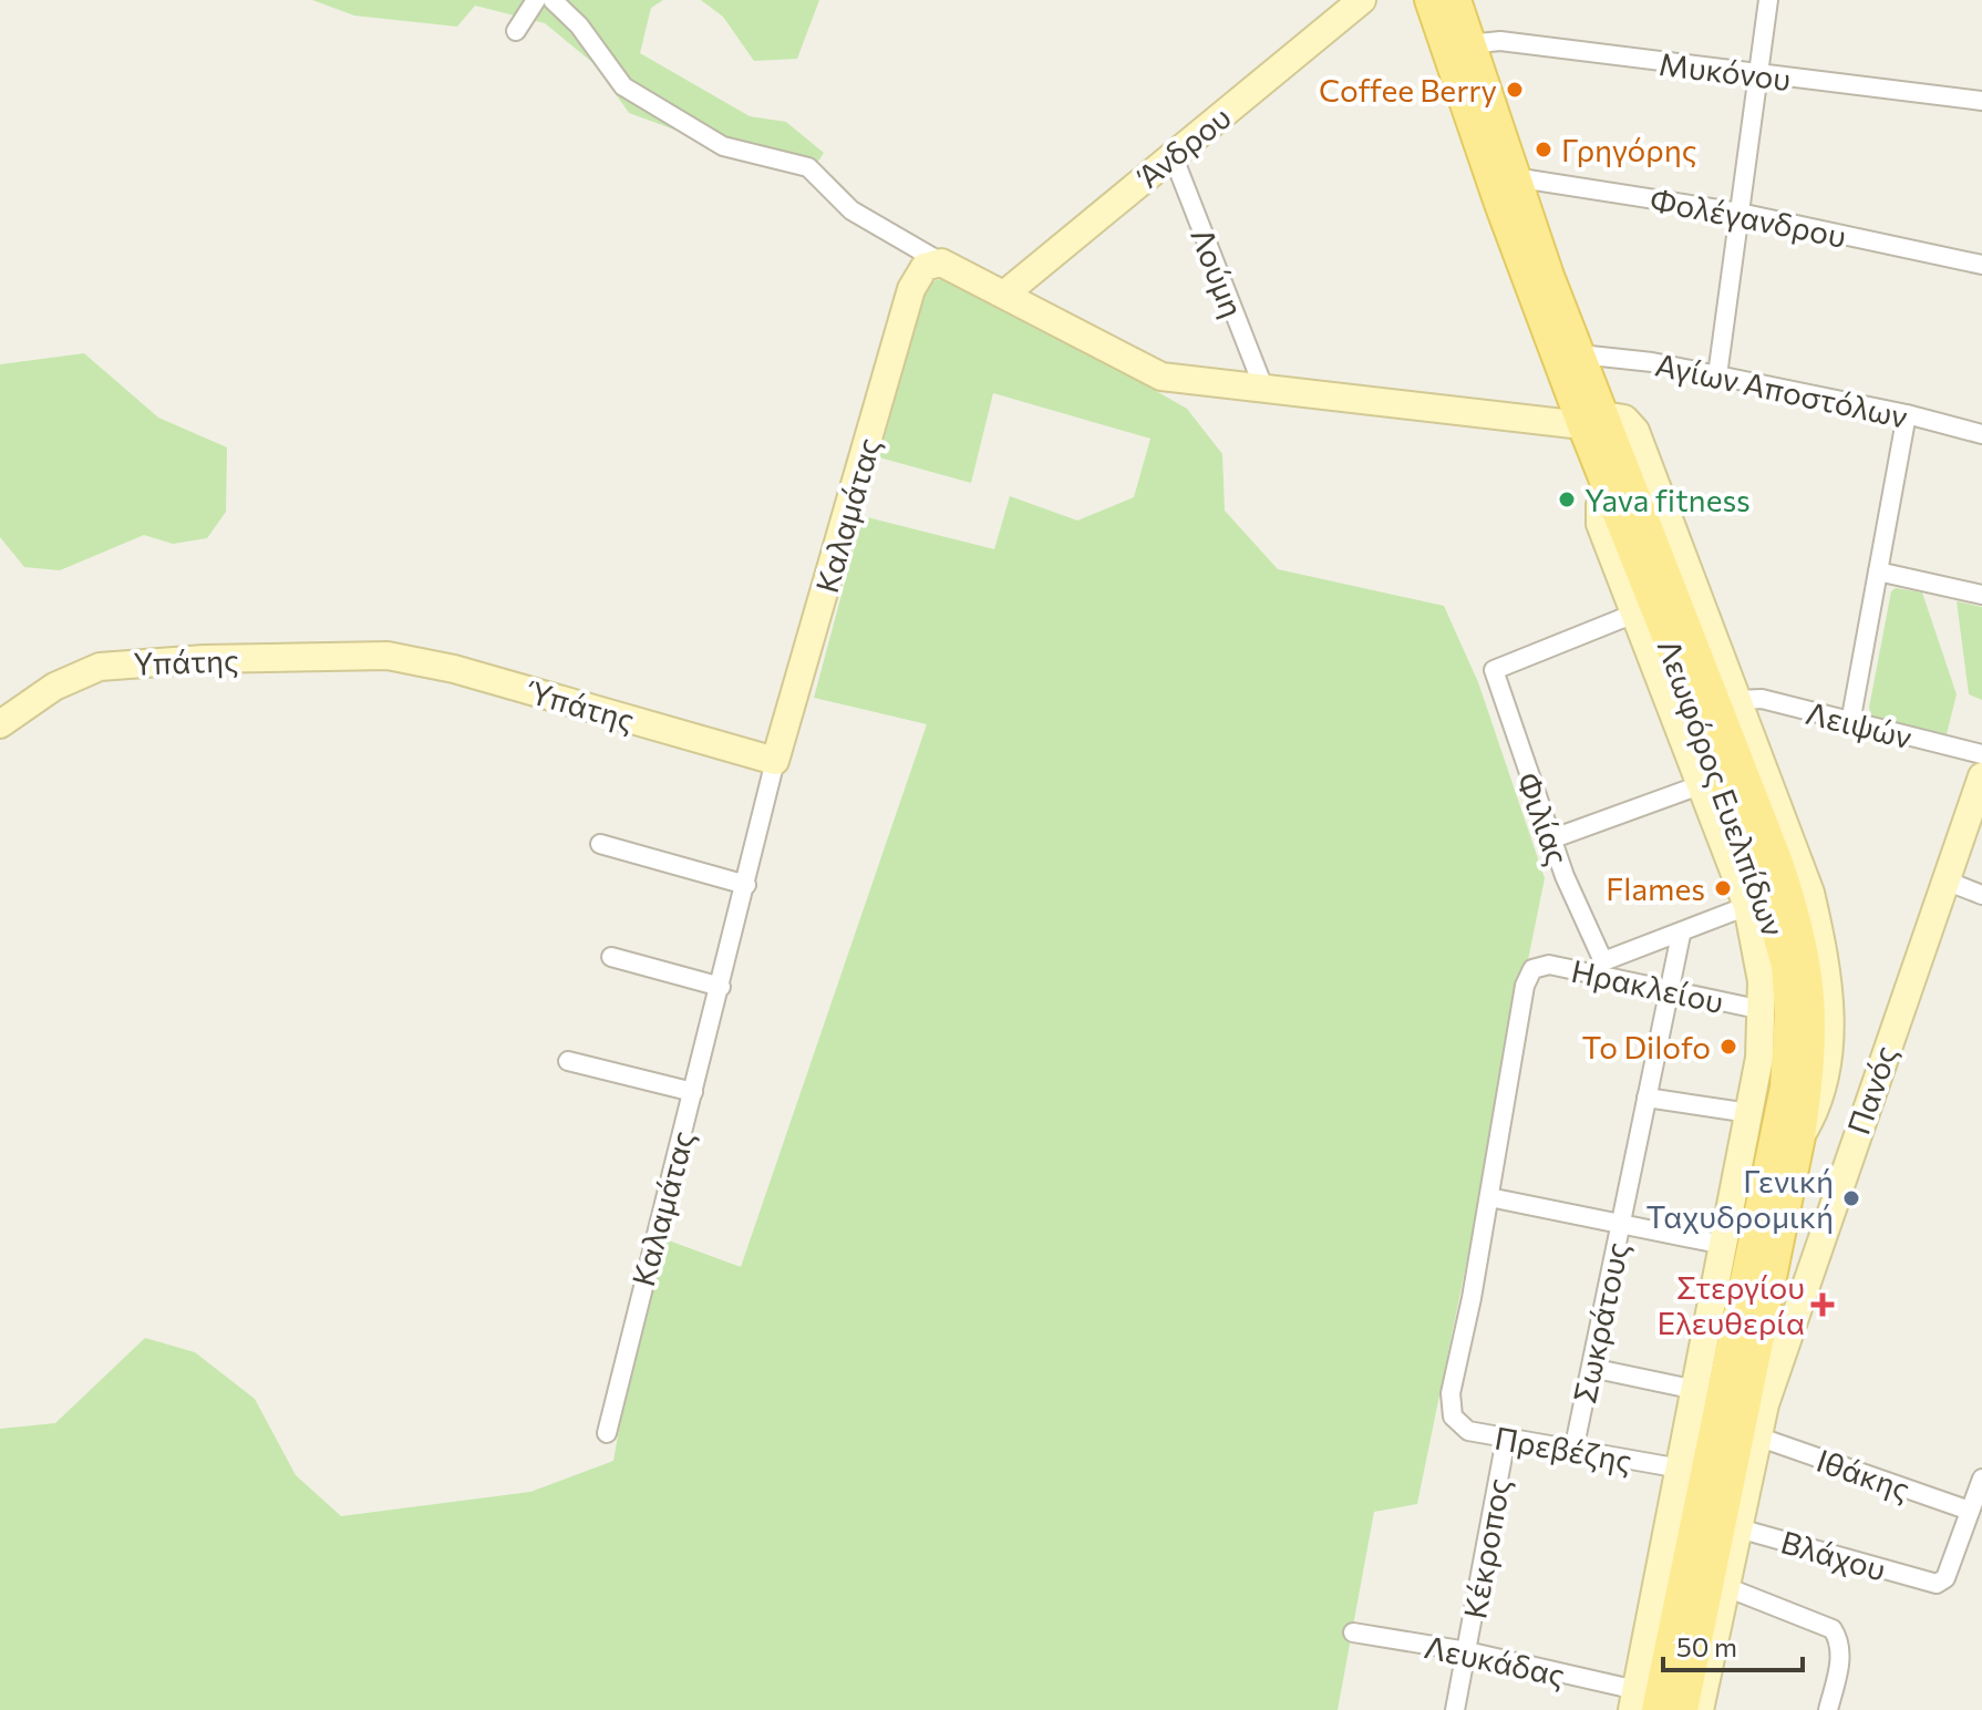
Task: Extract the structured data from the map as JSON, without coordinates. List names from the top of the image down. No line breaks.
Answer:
{"streets":{"main road":["Λεωφόρος Ευελπίδων"],"street":["Μυκόνου","Άνδρου","Φολέγανδρου","Λούμη","Αγίων Αποστόλων","Καλαμάτας","Υπάτης","Ύπάτης","Λειψών","Φιλίας","Ηρακλείου","Πανός","Σωκράτους","Πρεβέζης","Ιθάκης","Κέκροπος","Βλάχου","Λευκάδας"]},"crossings":[["Μυκόνου","Λεωφόρος Ευελπίδων"],["Άνδρου","Λούμη"],["Φολέγανδρου","Λεωφόρος Ευελπίδων"],["Αγίων Αποστόλων","Λεωφόρος Ευελπίδων"],["Καλαμάτας","Ύπάτης"],["Υπάτης","Ύπάτης"],["Λεωφόρος Ευελπίδων","Πανός"],["Λεωφόρος Ευελπίδων","Βλάχου"],["Λεωφόρος Ευελπίδων","Λευκάδας"],["Φιλίας","Ηρακλείου"],["Ηρακλείου","Σωκράτους"],["Ηρακλείου","Πρεβέζης"],["Πανός","Ιθάκης"],["Πανός","Βλάχου"],["Πανός","Λευκάδας"],["Σωκράτους","Πρεβέζης"],["Πρεβέζης","Κέκροπος"],["Ιθάκης","Βλάχου"],["Κέκροπος","Λευκάδας"]],"places":{"other":["Coffee Berry","Γρηγόρης","Yava fitness","Flames","To Dilofo","Γενική Ταχυδρομική"],"health":["Στεργίου Ελευθερία"]},"scale_bar":"50 m"}
